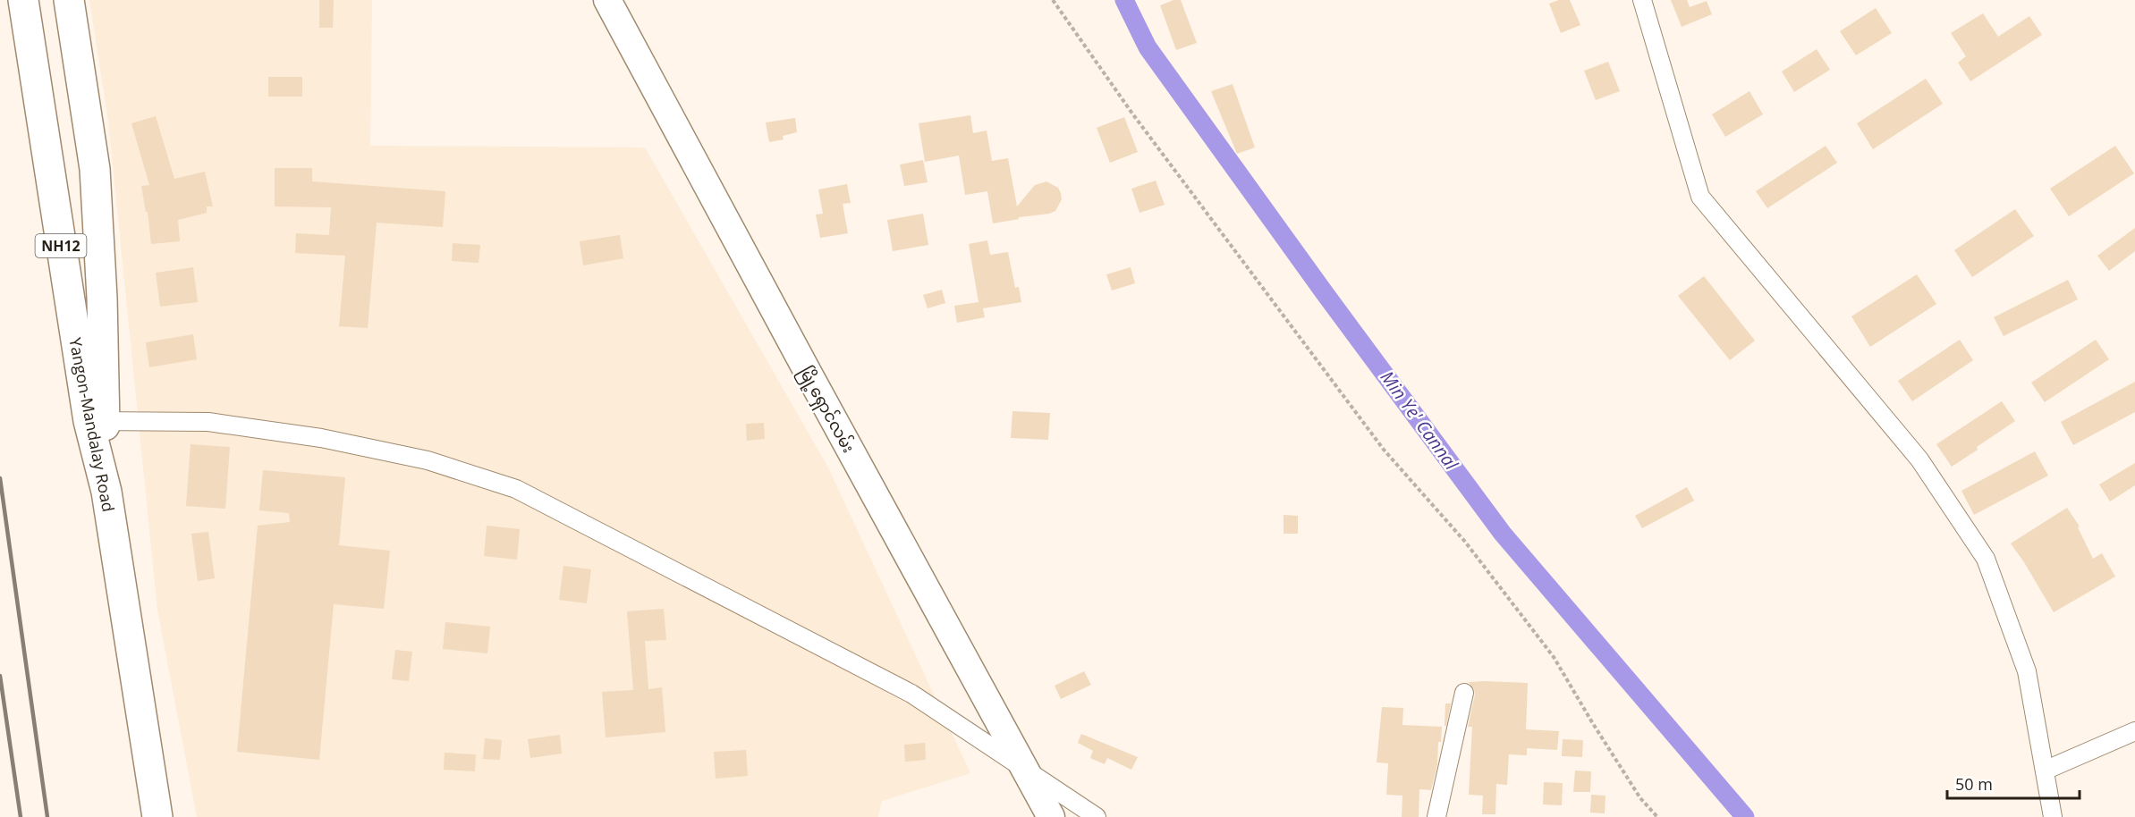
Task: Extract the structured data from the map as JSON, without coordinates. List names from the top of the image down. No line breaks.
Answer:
{"streets":{"highway":["NH12","Yangon-Mandalay Road"],"main road":["မြို့ရှောင်လမ်း"]},"crossings":[["NH12","Yangon-Mandalay Road"]],"water":["Min Ye' Cannal"],"scale_bar":"50 m"}
